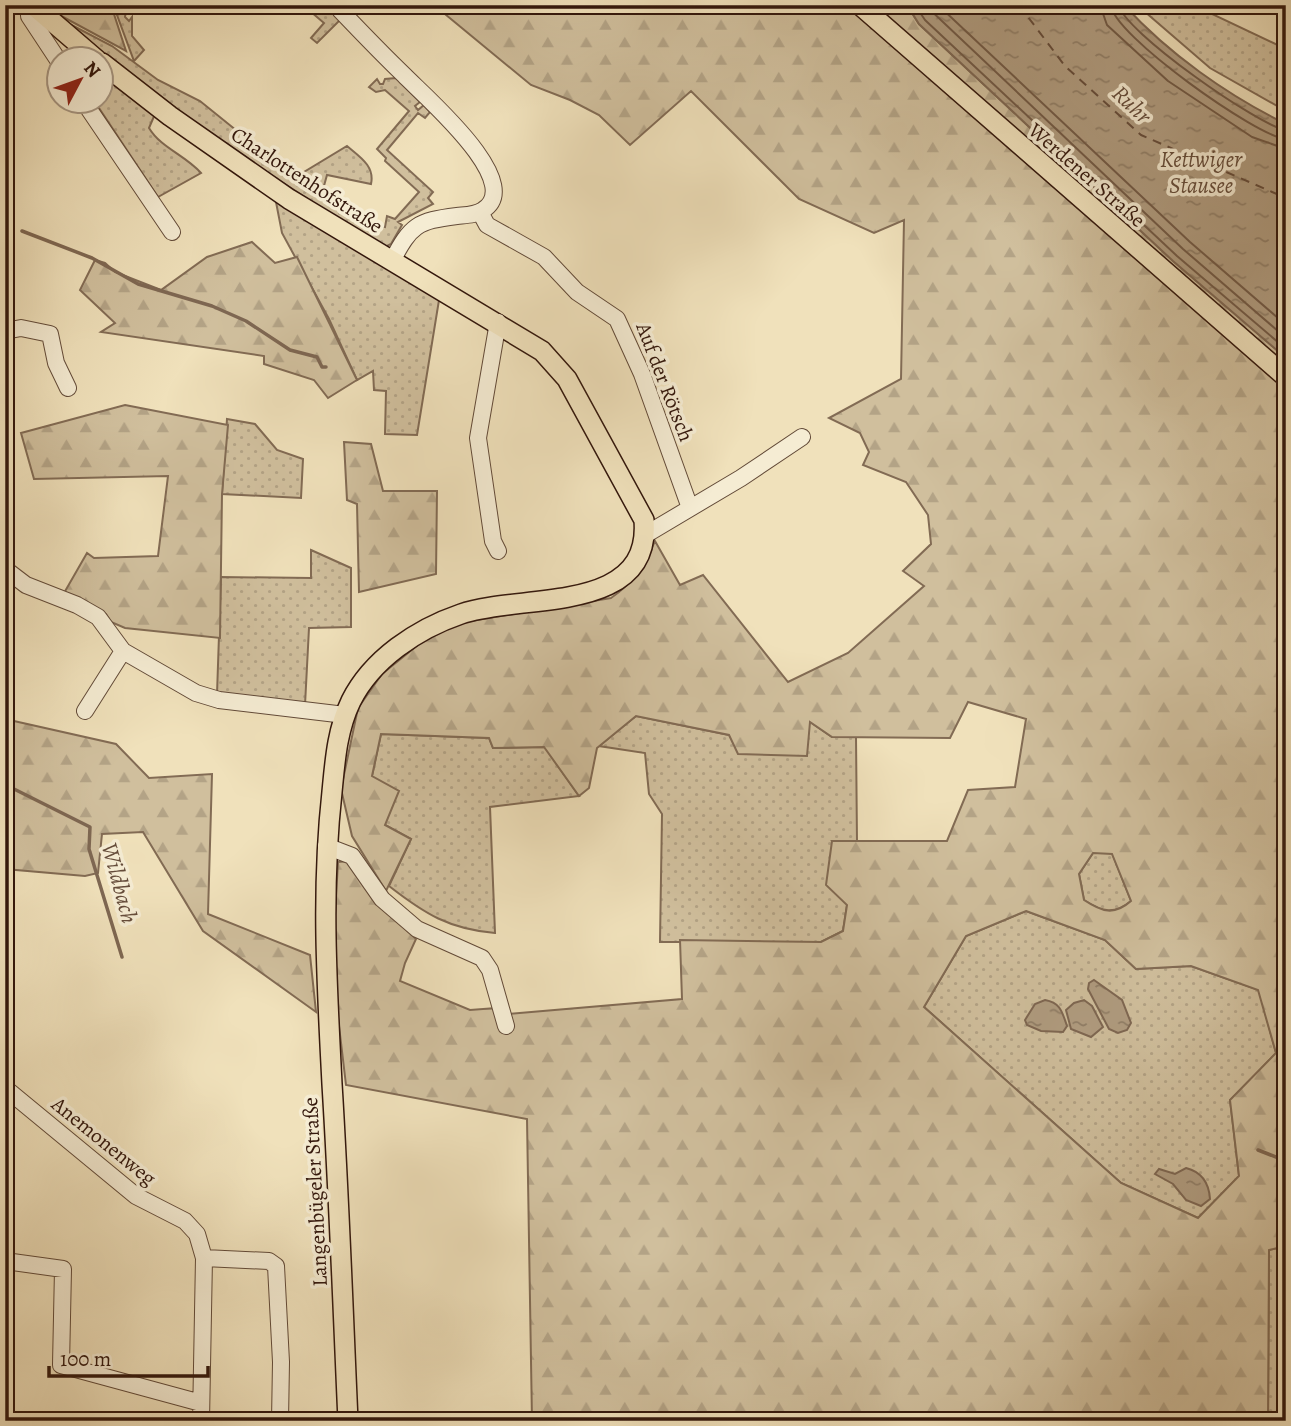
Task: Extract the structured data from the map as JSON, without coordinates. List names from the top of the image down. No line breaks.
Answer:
{"streets":{"main road":["Werdener Straße","Charlottenhofstraße","Langenbügeler Straße"],"street":["Auf der Rötsch","Anemonenweg"]},"water":["Ruhr","Kettwiger Stausee","Wildbach"],"scale_bar":"100 m","north":"top right"}
